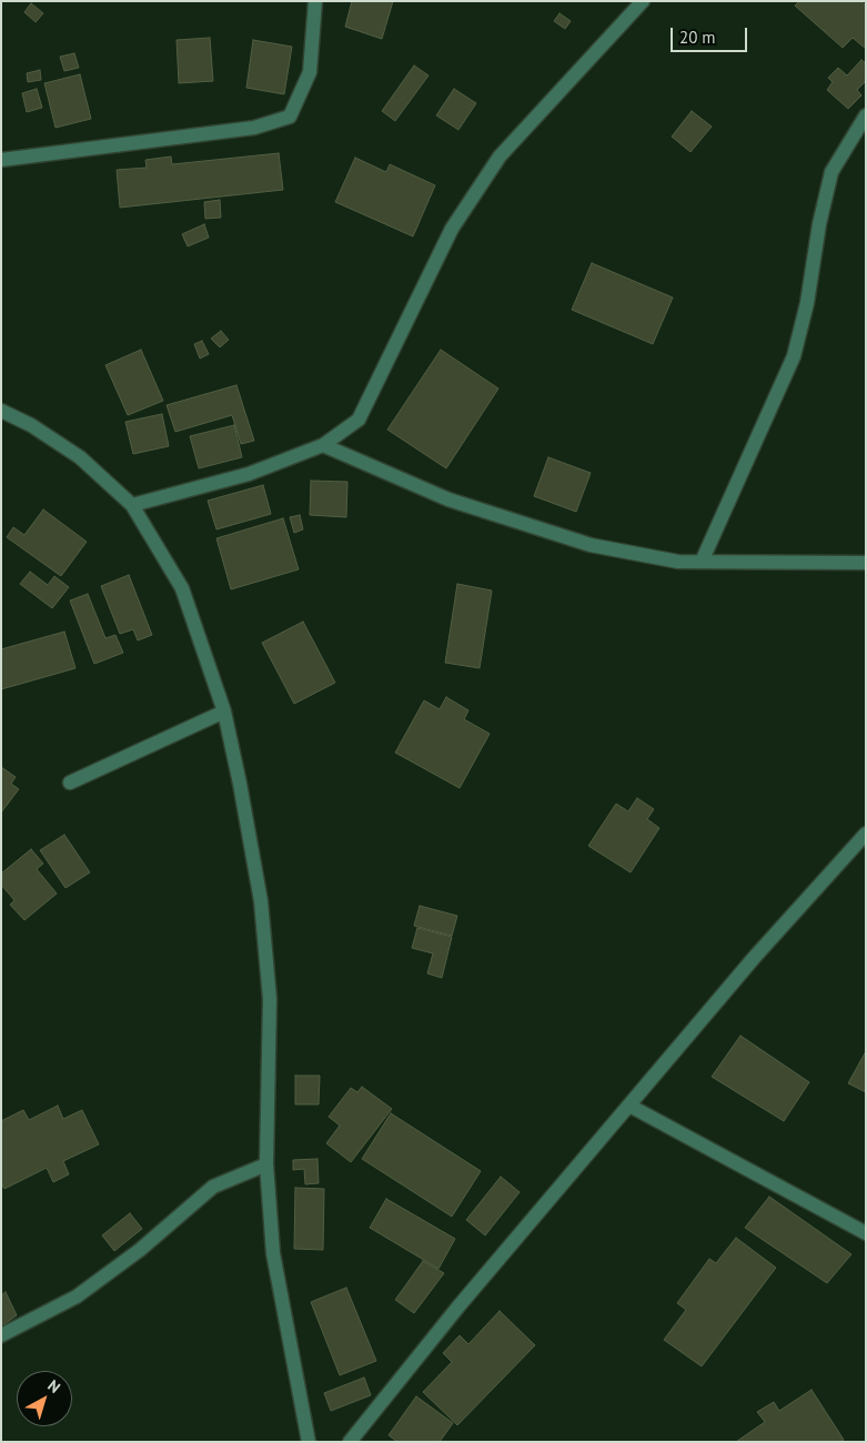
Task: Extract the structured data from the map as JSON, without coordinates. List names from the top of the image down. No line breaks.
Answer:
{"scale_bar":"20 m","north":"top right"}
